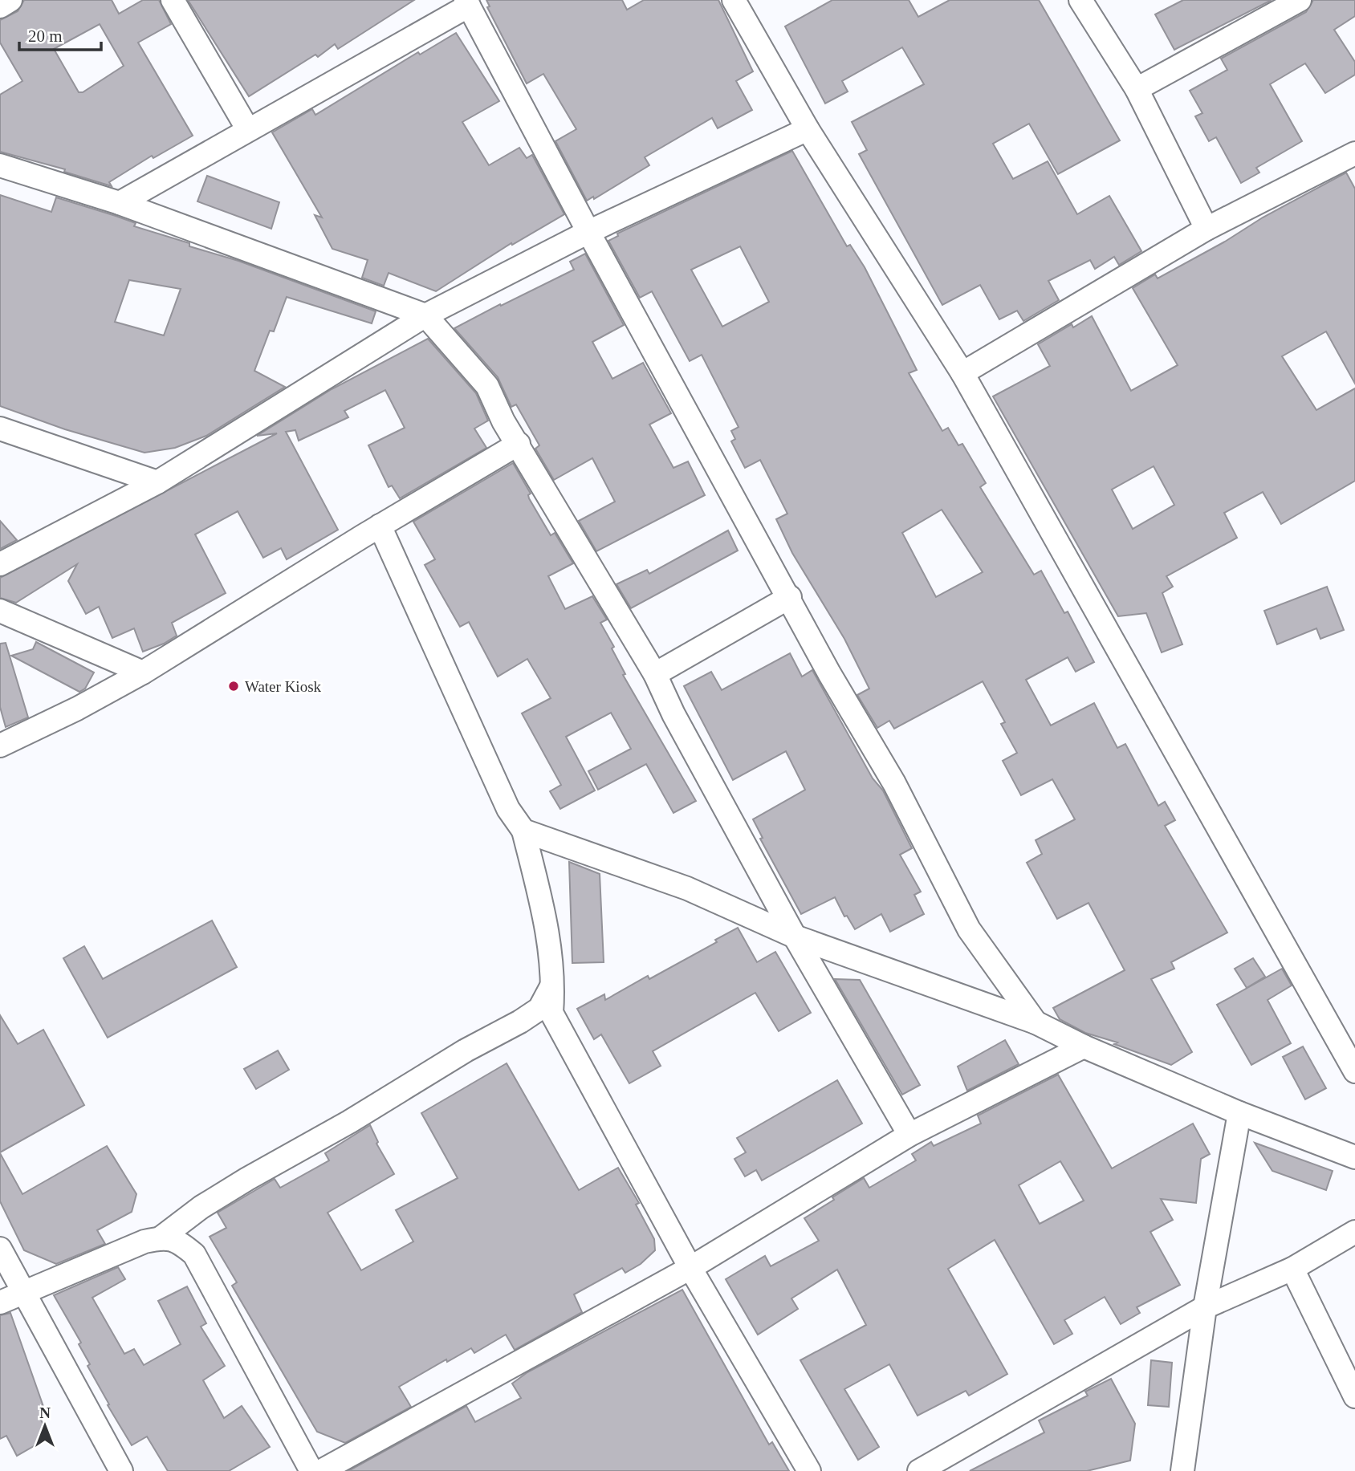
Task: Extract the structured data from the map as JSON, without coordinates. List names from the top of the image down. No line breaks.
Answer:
{"places":["Water Kiosk"],"scale_bar":"20 m","north":"top"}
